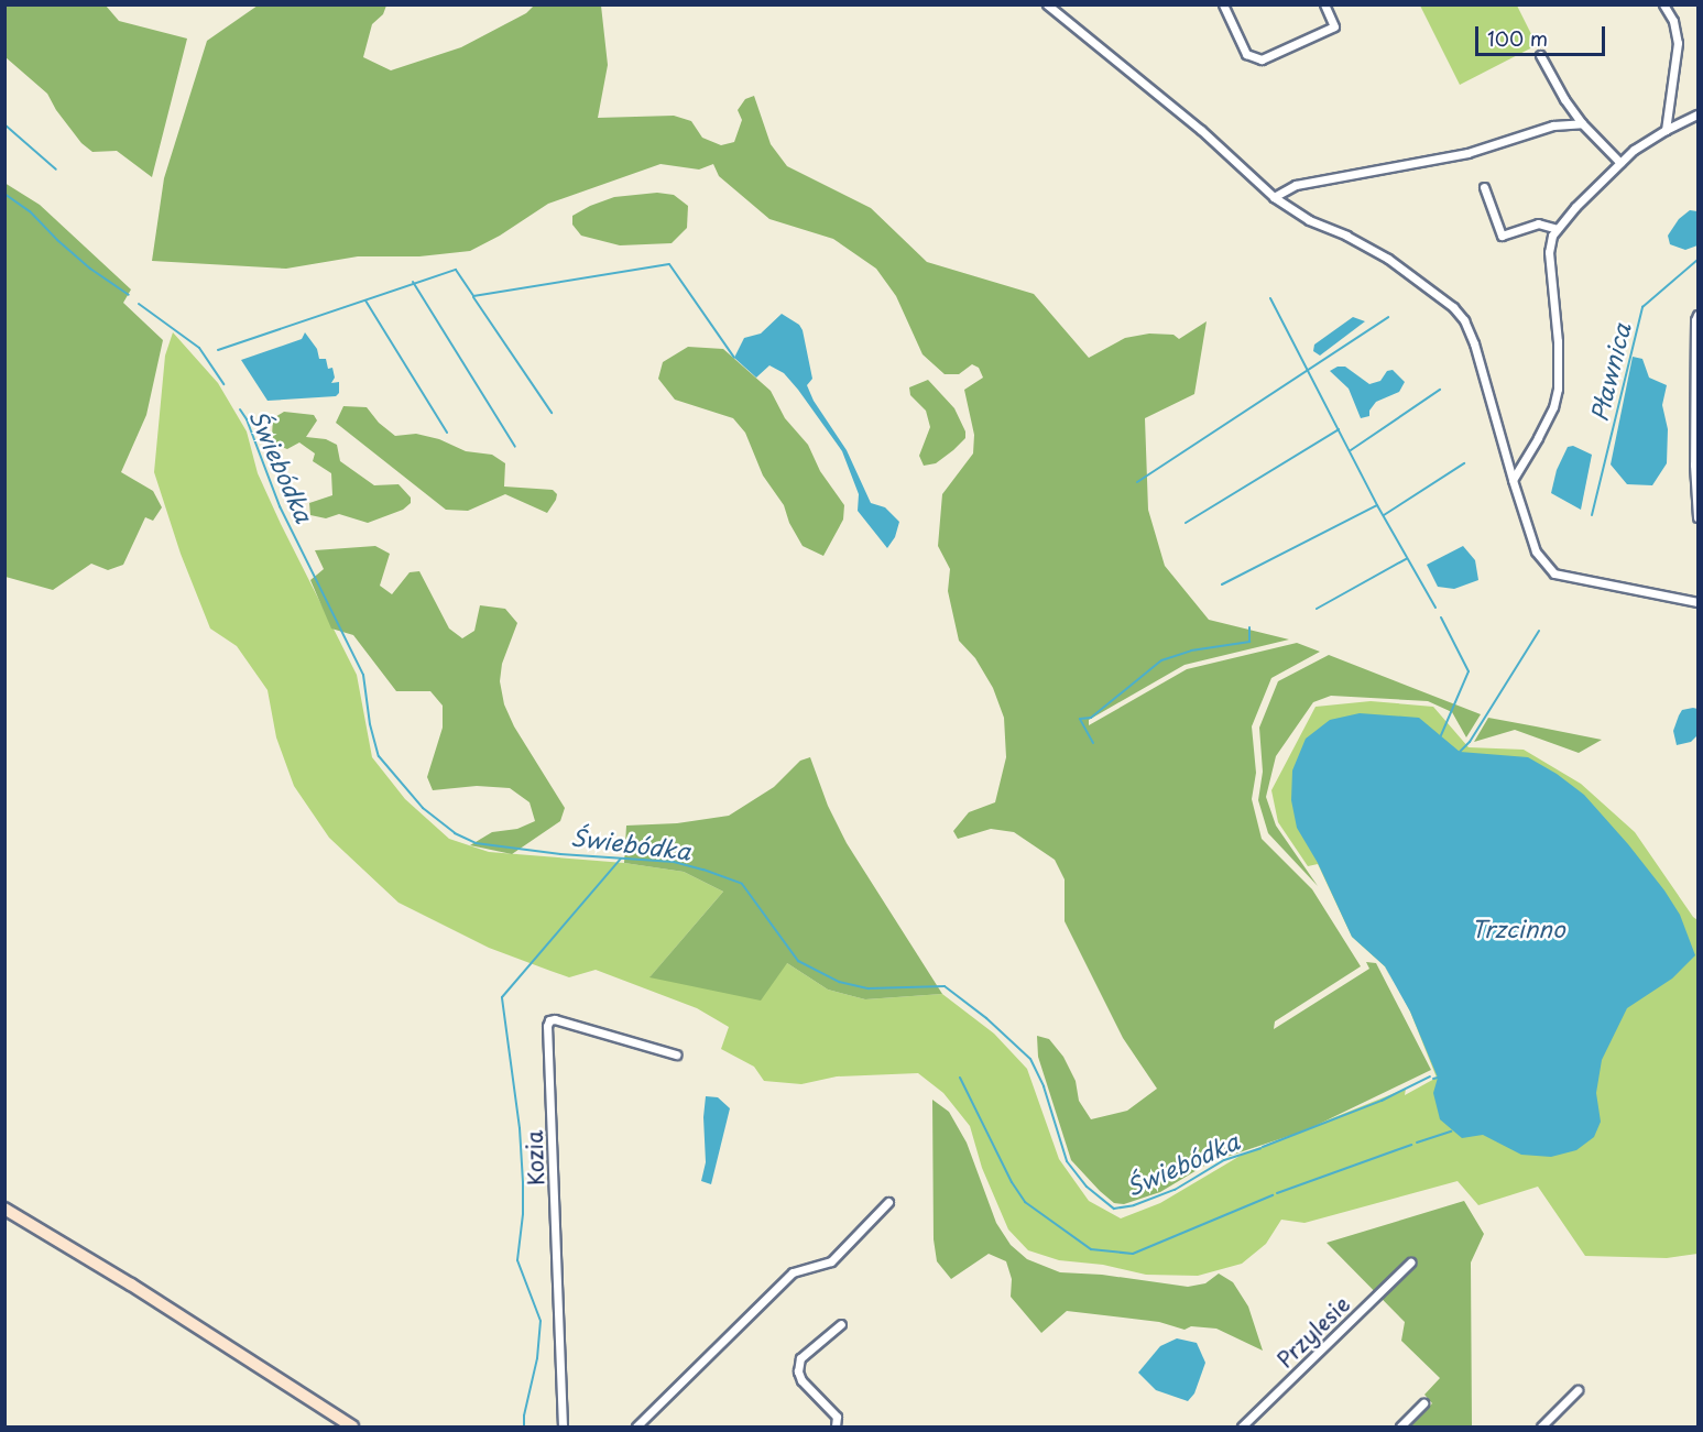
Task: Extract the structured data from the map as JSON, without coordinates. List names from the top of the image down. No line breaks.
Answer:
{"streets":{"street":["Kozia","Przylesie"]},"water":["Pławnica","Świebódka","Trzcinno"],"scale_bar":"100 m"}
